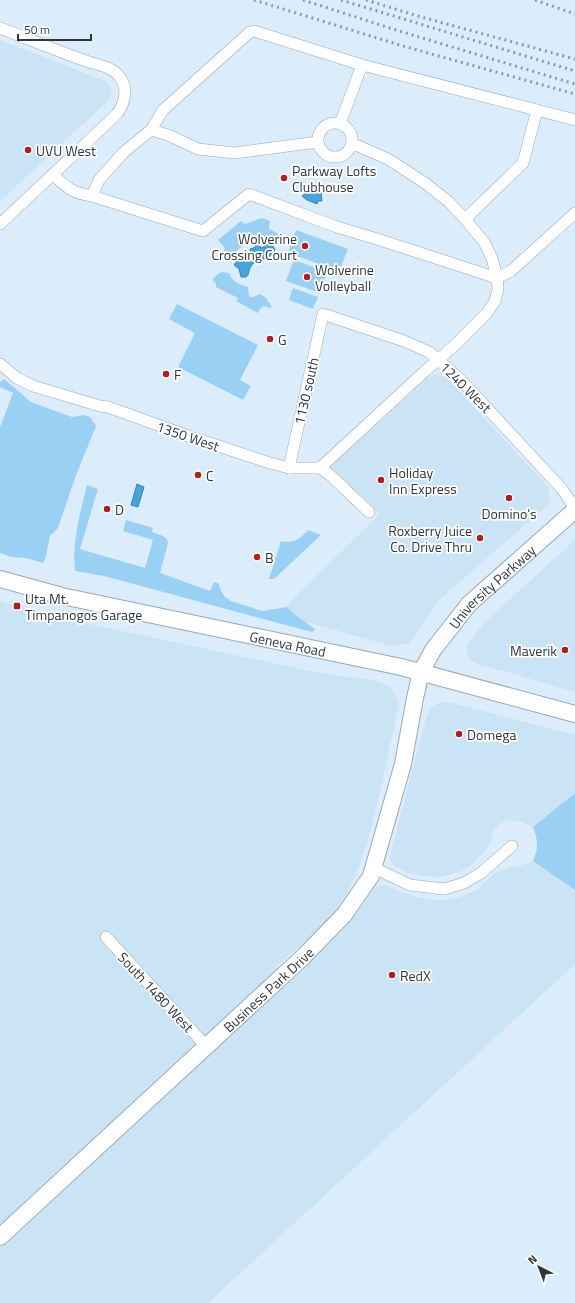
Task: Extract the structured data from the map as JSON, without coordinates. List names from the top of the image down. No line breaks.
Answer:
{"streets":{"main road":["University Parkway","Geneva Road","Business Park Drive"],"street":["1240 West","1130 south","1350 West","South 1480 West"]},"crossings":[["1240 West","1130 south"],["1240 West","University Parkway"],["1130 south","1350 West"],["University Parkway","Geneva Road"],["University Parkway","Business Park Drive"],["Geneva Road","Business Park Drive"],["Business Park Drive","South 1480 West"]],"places":{"other":["UVU West","Parkway Lofts Clubhouse","Wolverine Crossing Court","Wolverine Volleyball","G","F","C","Holiday Inn Express","Domino's","D","Roxberry Juice Co. Drive Thru","B","Maverik","Domega","RedX"],"transit":["Uta Mt. Timpanogos Garage"]},"scale_bar":"50 m","north":"top left"}
